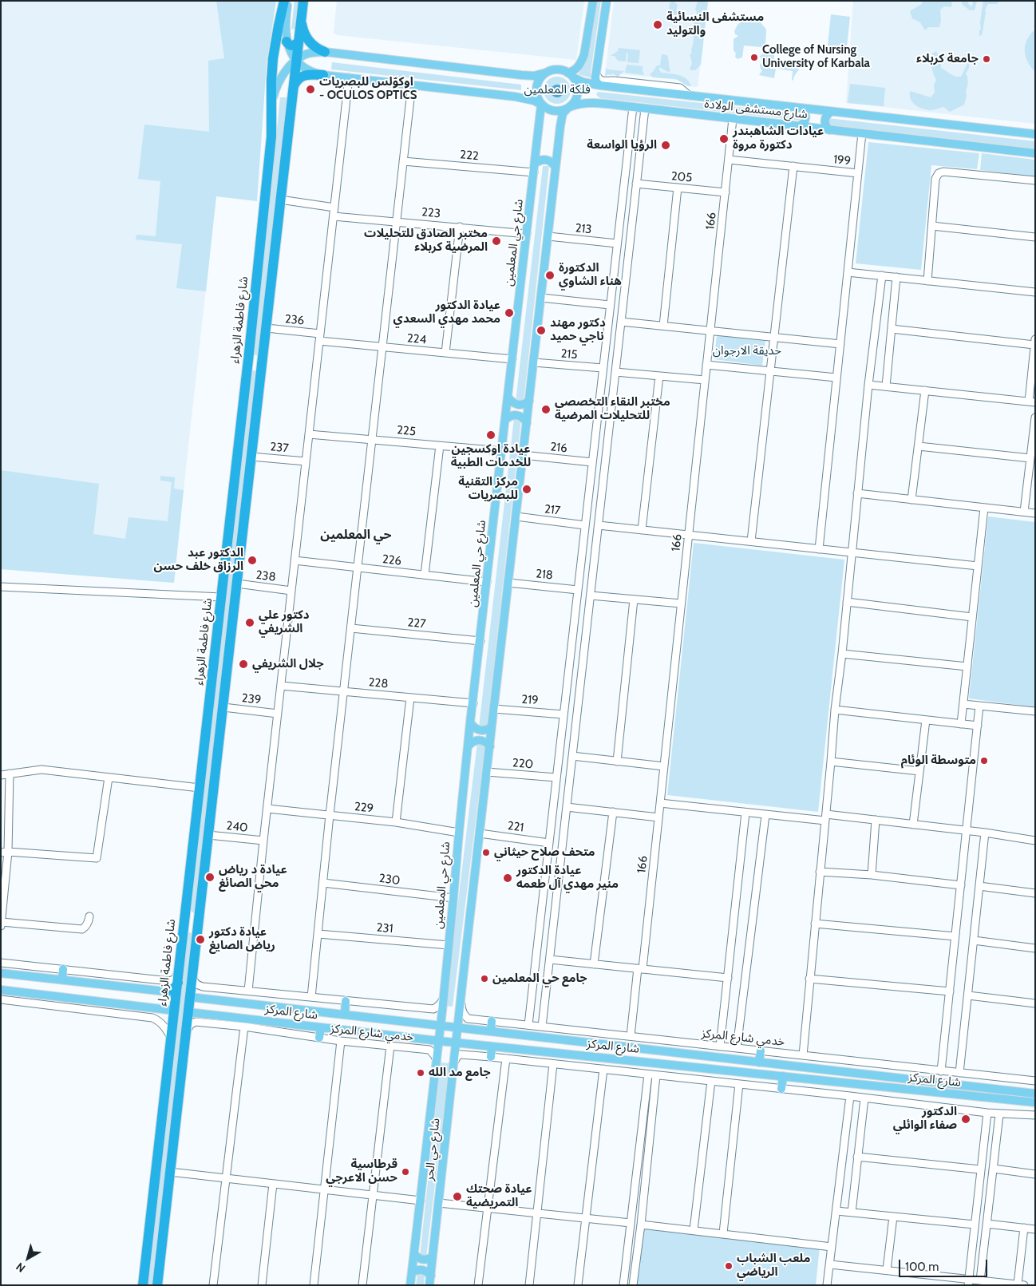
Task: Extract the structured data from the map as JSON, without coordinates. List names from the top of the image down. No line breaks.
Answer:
{"streets":{"highway":["شارع فاطمة الزهراء"],"main road":["شارع مستشفى الولادة","شارع حي المعلمين","شارع المركز","شارع حي الحر"],"street":["222","199","205","223","166","213","236","224","215","225","237","216","217","226","218","238","227","228","239","219","220","229","240","221","230","231","خدمي شارع المركز"]},"crossings":[["شارع مستشفى الولادة","166"],["شارع مستشفى الولادة","شارع حي المعلمين"],["222","شارع حي المعلمين"],["199","166"],["205","166"],["223","شارع حي المعلمين"],["166","خدمي شارع المركز"],["شارع حي المعلمين","224"],["شارع حي المعلمين","225"],["شارع حي المعلمين","226"],["شارع حي المعلمين","227"],["شارع حي المعلمين","228"],["شارع حي المعلمين","229"],["شارع حي المعلمين","230"],["شارع حي المعلمين","231"],["شارع حي المعلمين","شارع المركز"],["شارع حي المعلمين","شارع حي الحر"],["236","224"],["شارع المركز","شارع حي الحر"],["خدمي شارع المركز","شارع حي الحر"]],"districts":["حي المعلمين"],"parks":["فلكة المعلمين","حديقة الارجوان"],"places":["مستشفى النسائية والتوليد","College of Nursing University of Karbala","جامعة كربلاء","اوكوّلس للبصريات - OCULOS OPTICS","عيادات الشاهبندر دكتورة مروة","الرؤيا الواسعة","مختبر الصادق للتحليلات المرضية كربلاء","الدكتورة هناء الشاوي","عيادة الدكتور محمد مهدي السعدي","دكتور مهند ناجي حميد","مختبر النقاء التخصصي للتحليلات المرضية","عيادة اوكسجين للخدمات الطبية","مركز التقنية للبصريات","الدكتور عبد الرزاق خلف حسن","دكتور علي الشريفي","جلال الشريفي","متوسطة الوئام","متحف صلاح حيثاني","عيادة د رياض محي الصائغ","عيادة الدكتور منير مهدي آل طعمه","عيادة دكتور رياض الصايغ","جامع حي المعلمين","جامع مد الله","الدكتور صفاء الوائلي","قرطاسية حسن الاعرجي","عيادة صحتك التمريضية","ملعب الشباب الرياضي"],"scale_bar":"100 m","north":"bottom left"}
